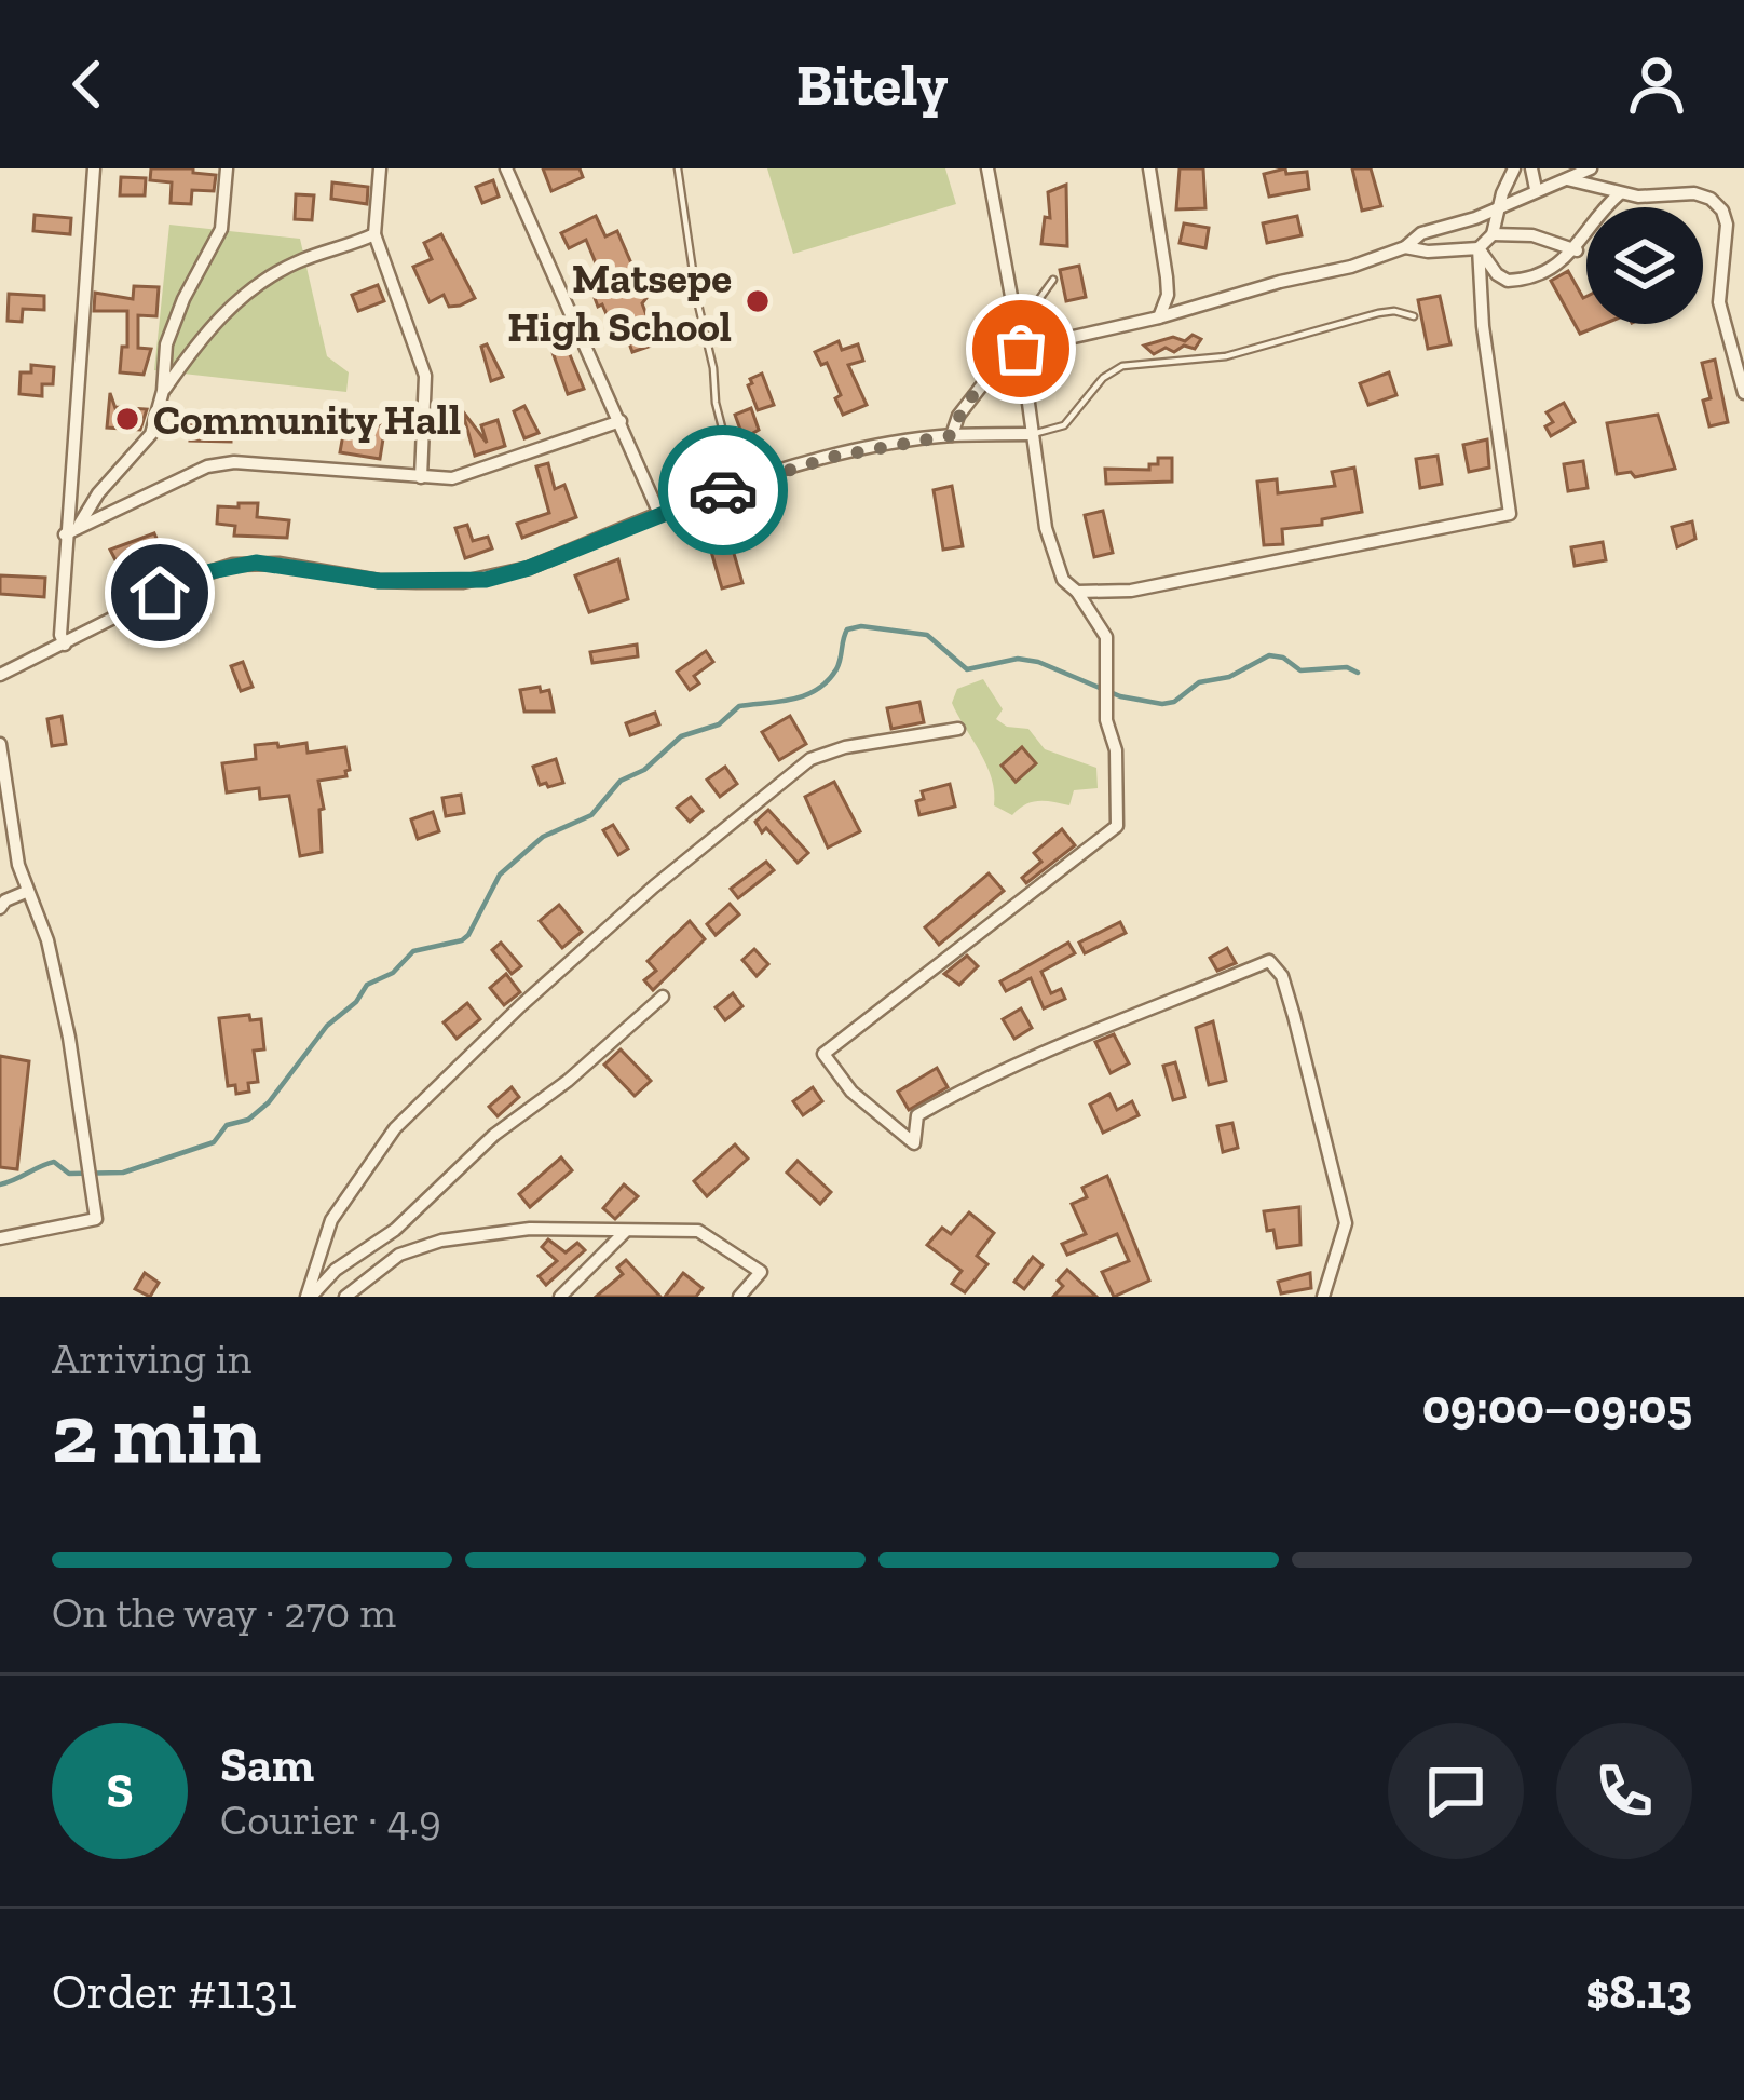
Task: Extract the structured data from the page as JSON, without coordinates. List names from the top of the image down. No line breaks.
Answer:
{"places":["Matsepe High School","Community Hall"],"page":{"header":"Bitely","heading":["2 min","Arriving in","09:00–09:05"],"panel":["Sam","Courier · 4.9","Order #1131","$8.13"],"bar":"On the way · 270 m","round":"S"}}
